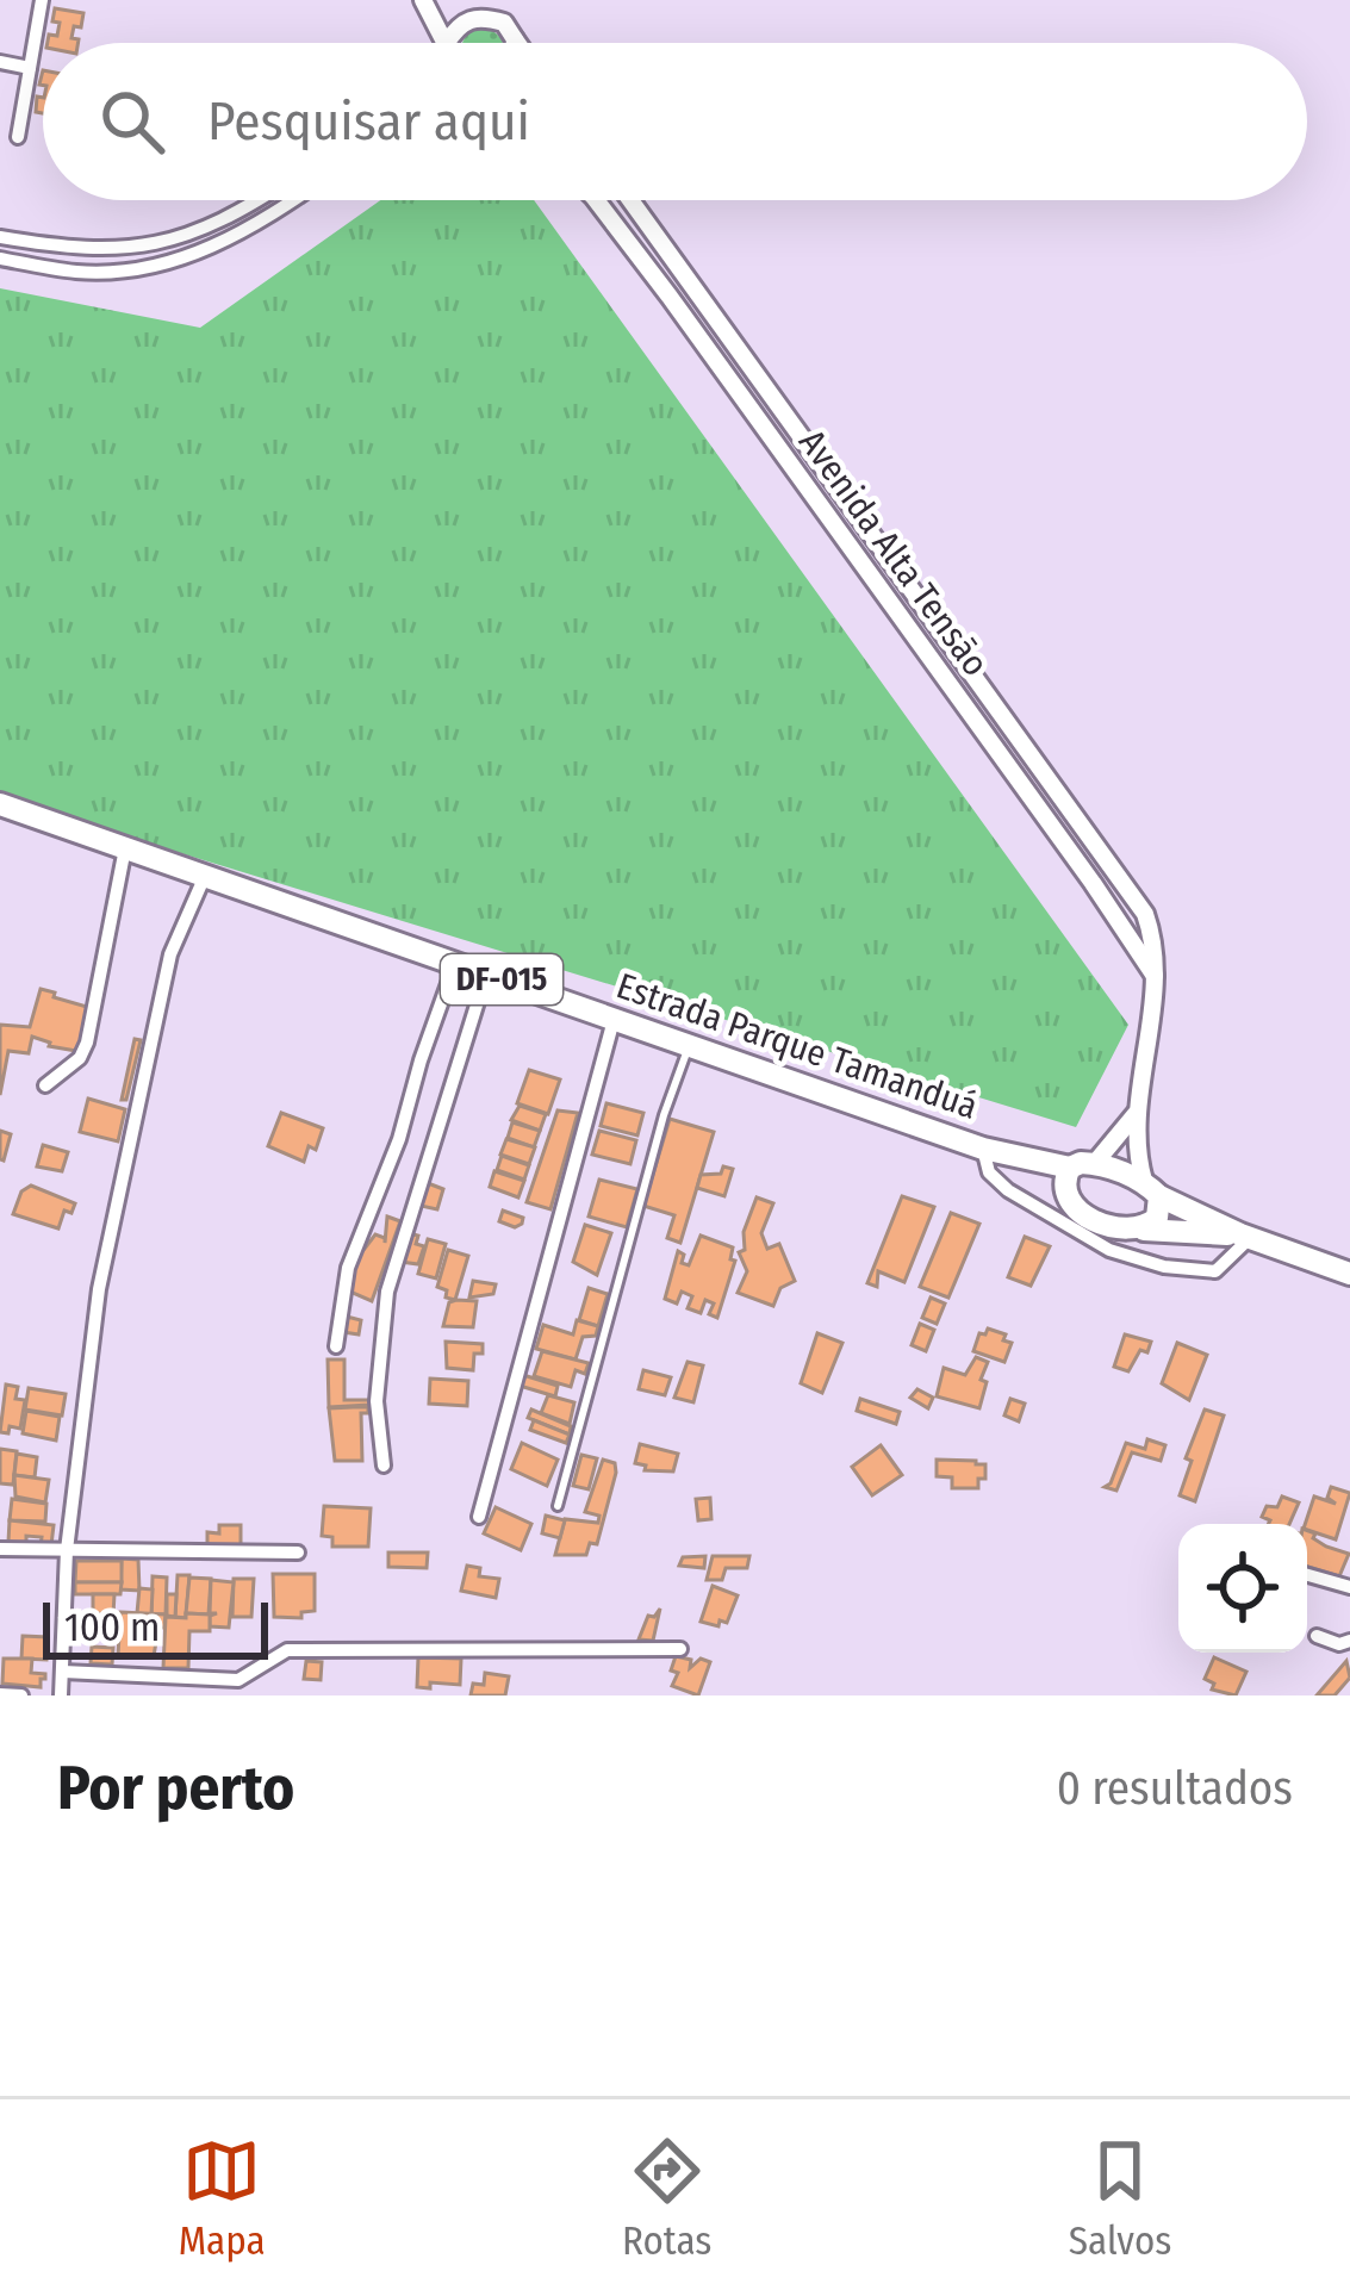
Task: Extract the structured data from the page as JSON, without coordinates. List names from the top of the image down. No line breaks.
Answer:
{"streets":{"main road":["DF-015","Estrada Parque Tamanduá"],"street":["Avenida Alta Tensāo"]},"crossings":[["Avenida Alta Tensāo","DF-015"],["DF-015","Estrada Parque Tamanduá"]],"scale_bar":"100 m","page":{"search":"Pesquisar aqui","scale":"100 m","heading":["Por perto","0 resultados"],"nav":["Mapa","Rotas","Salvos"]}}
